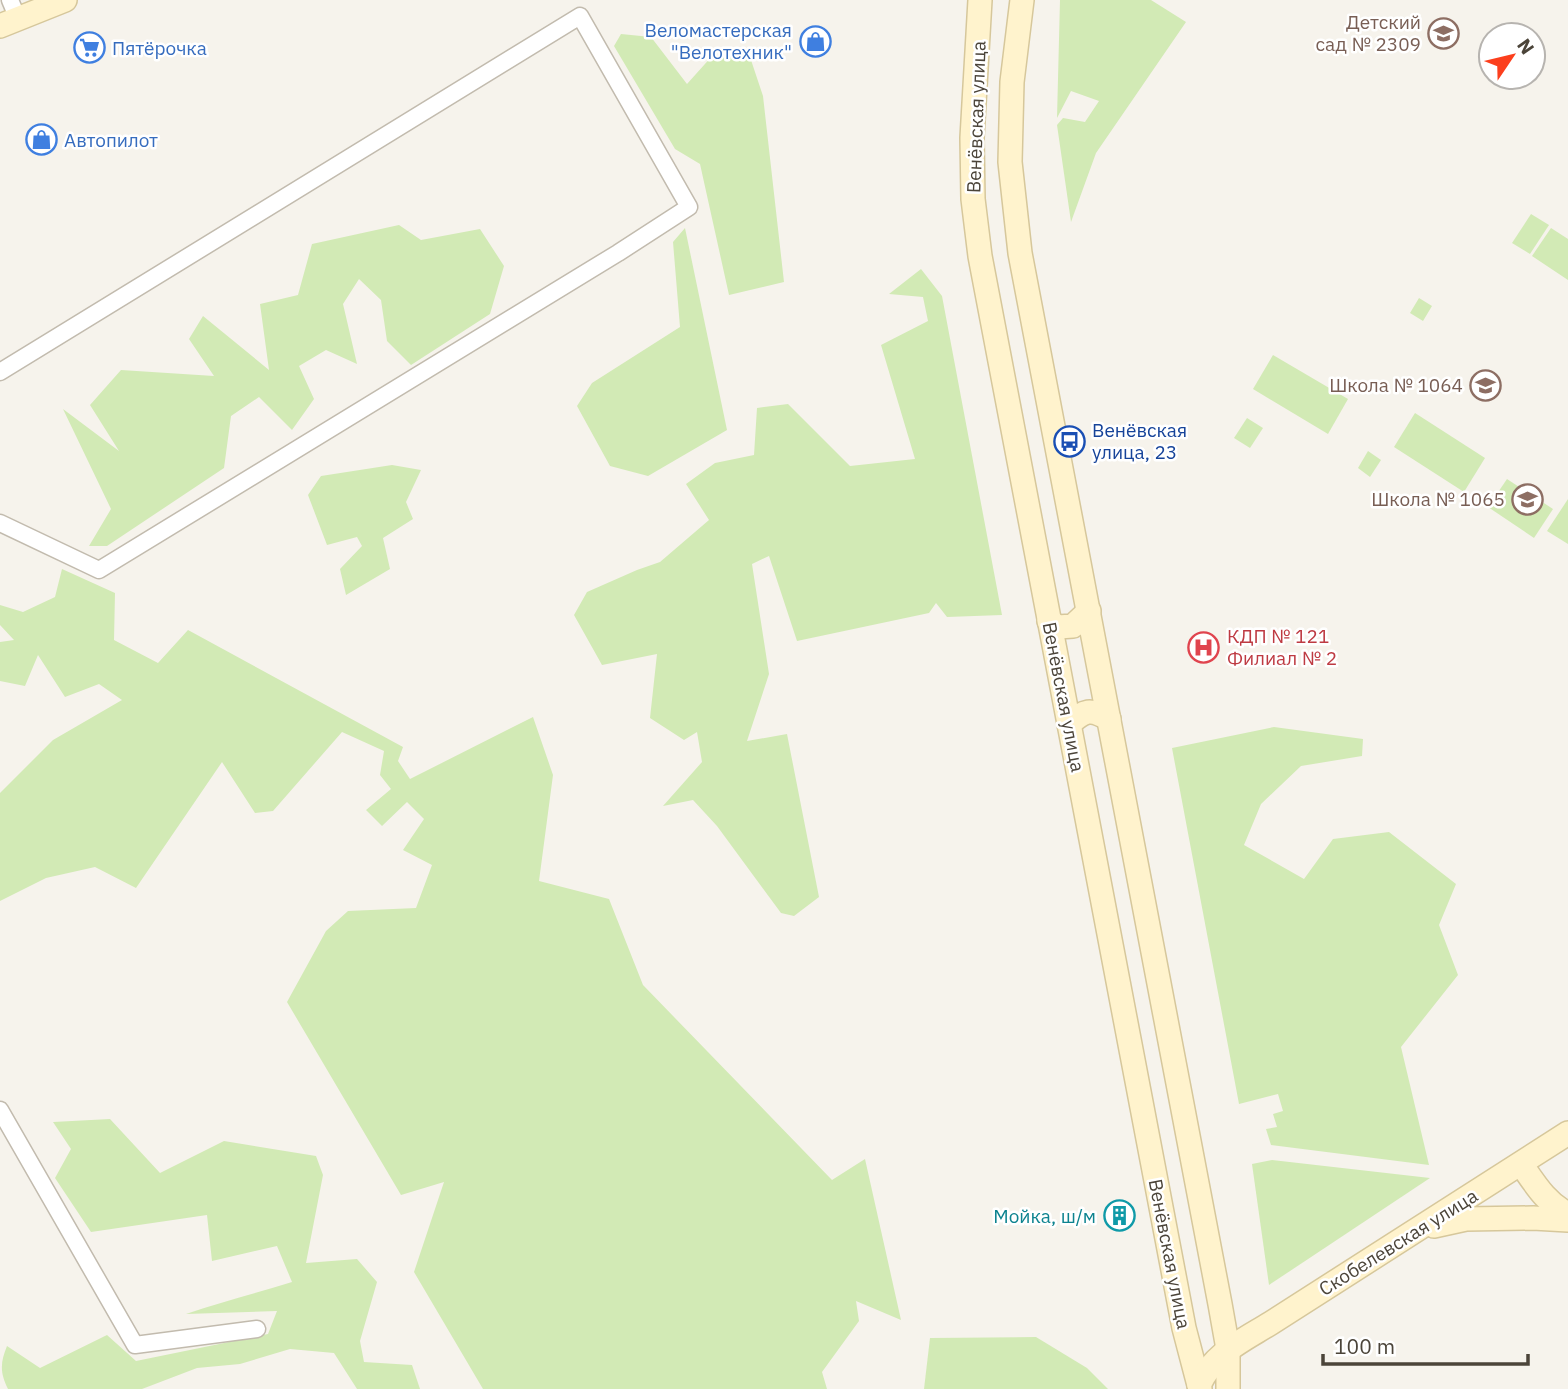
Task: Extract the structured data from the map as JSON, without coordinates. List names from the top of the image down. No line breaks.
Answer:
{"streets":{"street":["Венёвская улица","Скобелевская улица"]},"crossings":[["Венёвская улица","Скобелевская улица"]],"places":{"school or university":["Детский сад № 2309","Школа № 1064","Школа № 1065"],"shop":["Веломастерская \"Велотехник\"","Автопилот"],"supermarket":["Пятёрочка"],"bus stop":["Венёвская улица, 23"],"hospital":["КДП № 121 Филиал № 2"],"building":["Мойка, ш/м"]},"scale_bar":"100 m","north":"top right"}
